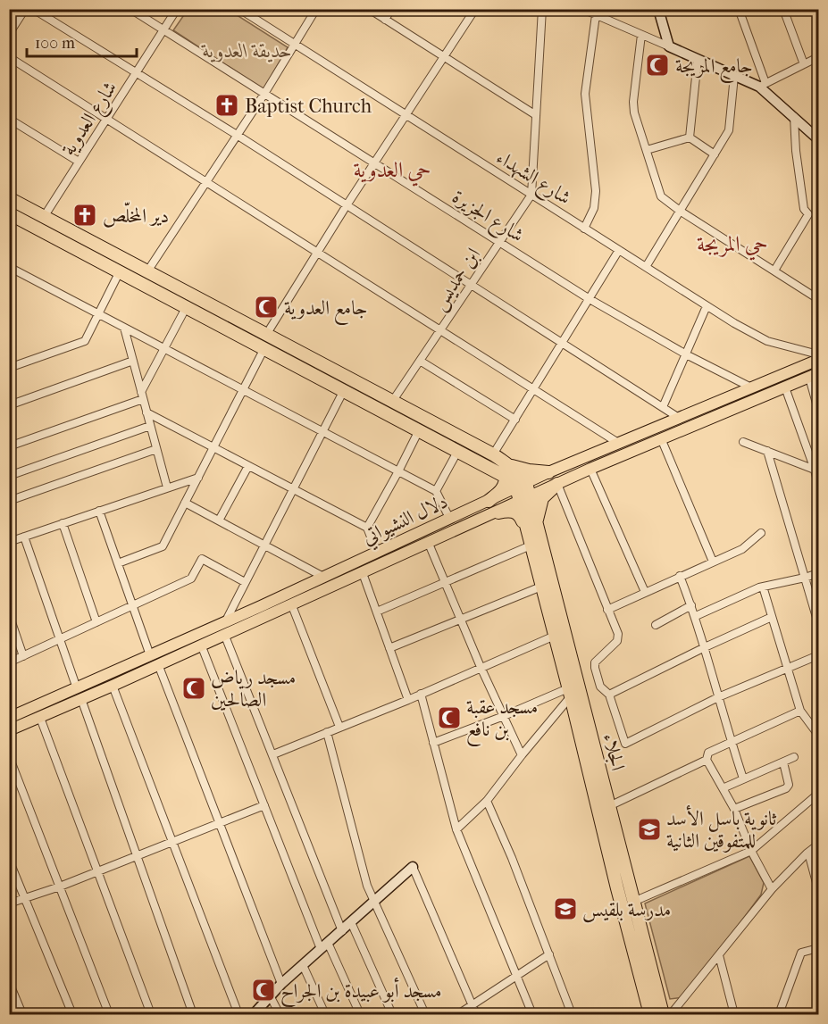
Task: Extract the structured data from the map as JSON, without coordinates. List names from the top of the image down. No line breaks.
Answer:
{"streets":{"highway":["الجلاء"],"main road":["دلال النشيواتي"],"street":["شارع العدوية","شارع الشهداء","شارع الجزيرة","ابن حمديس"]},"crossings":[["شارع العدوية","شارع الجزيرة"],["شارع الشهداء","ابن حمديس"],["شارع الجزيرة","ابن حمديس"],["شارع الجزيرة","دلال النشيواتي"],["دلال النشيواتي","الجلاء"]],"districts":["حي العدوية","حي المريجة"],"parks":["حديقة العدوية"],"places":{"mosque":["جامع المريجة","جامع العدوية","مسجد رياض الصالحين","مسجد عقبة بن نافع","مسجد أبو عبيدة بن الجراح"],"church":["Baptist Church","دير المخلّص"],"school or university":["ثانوية باسل الأسد للمتفوقين الثانية","مدرسة بلقيس"]},"scale_bar":"100 m"}
